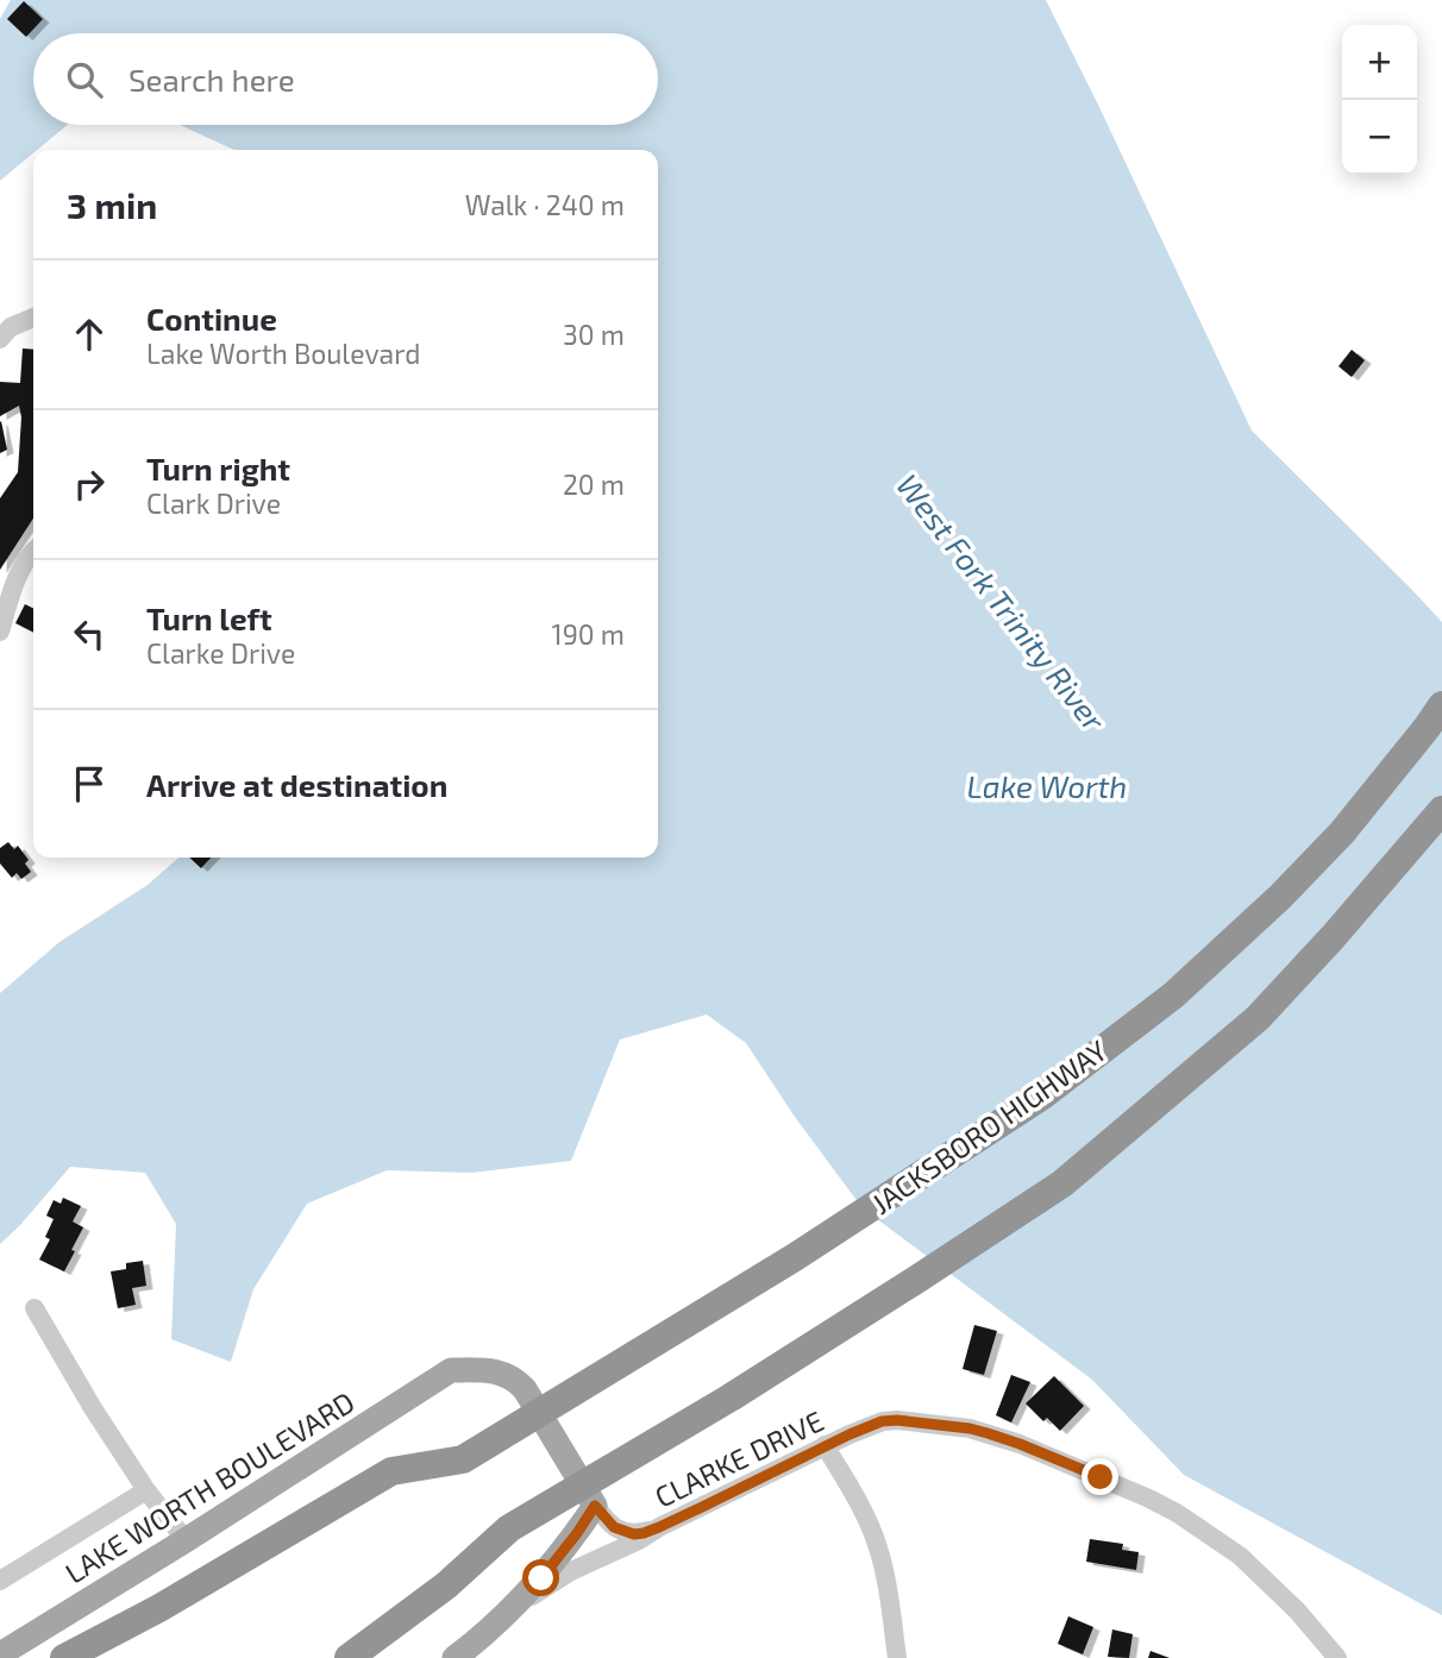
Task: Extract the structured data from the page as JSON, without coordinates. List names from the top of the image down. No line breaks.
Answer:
{"streets":{"highway":["JACKSBORO HIGHWAY"],"main road":["LAKE WORTH BOULEVARD"],"street":["CLARKE DRIVE"]},"water":["West Fork Trinity River","Lake Worth"],"page":{"map_buttons":["+","−"],"search":"Search here","heading":["3 min","Walk · 240 m"],"list":[["Continue","Lake Worth Boulevard","30 m"],["Turn right","Clark Drive","20 m"],["Turn left","Clarke Drive","190 m"],"Arrive at destination"]}}
